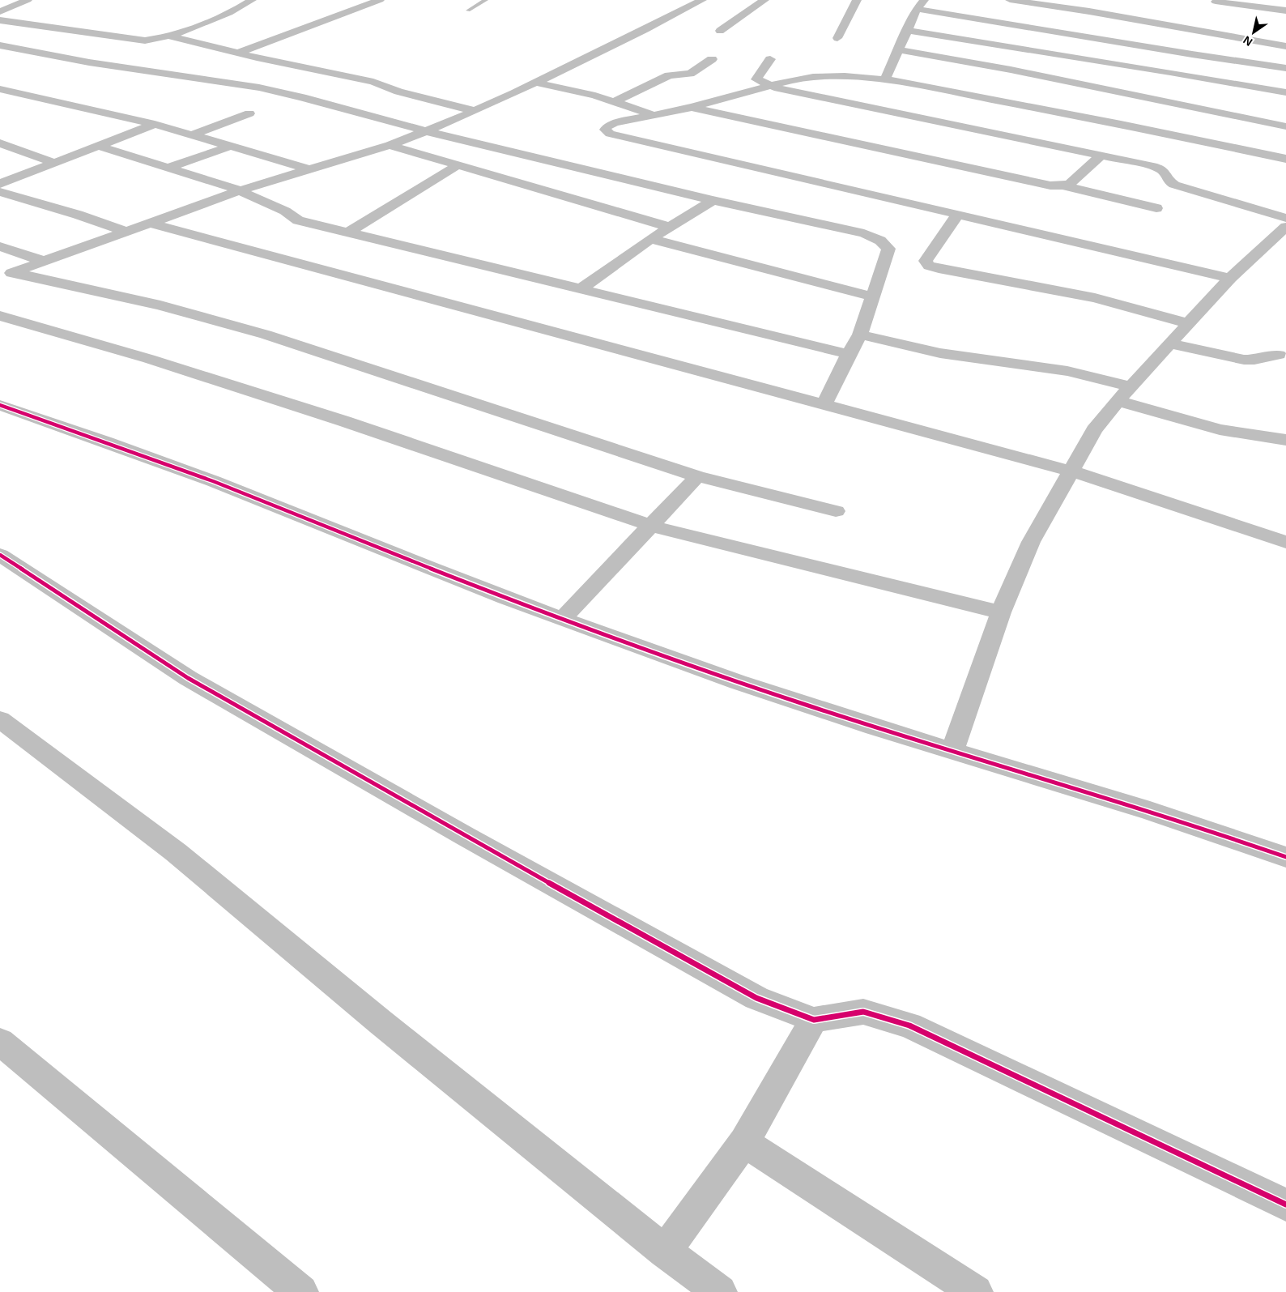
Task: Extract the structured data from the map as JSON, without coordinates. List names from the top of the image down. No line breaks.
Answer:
{"north":"bottom left"}
